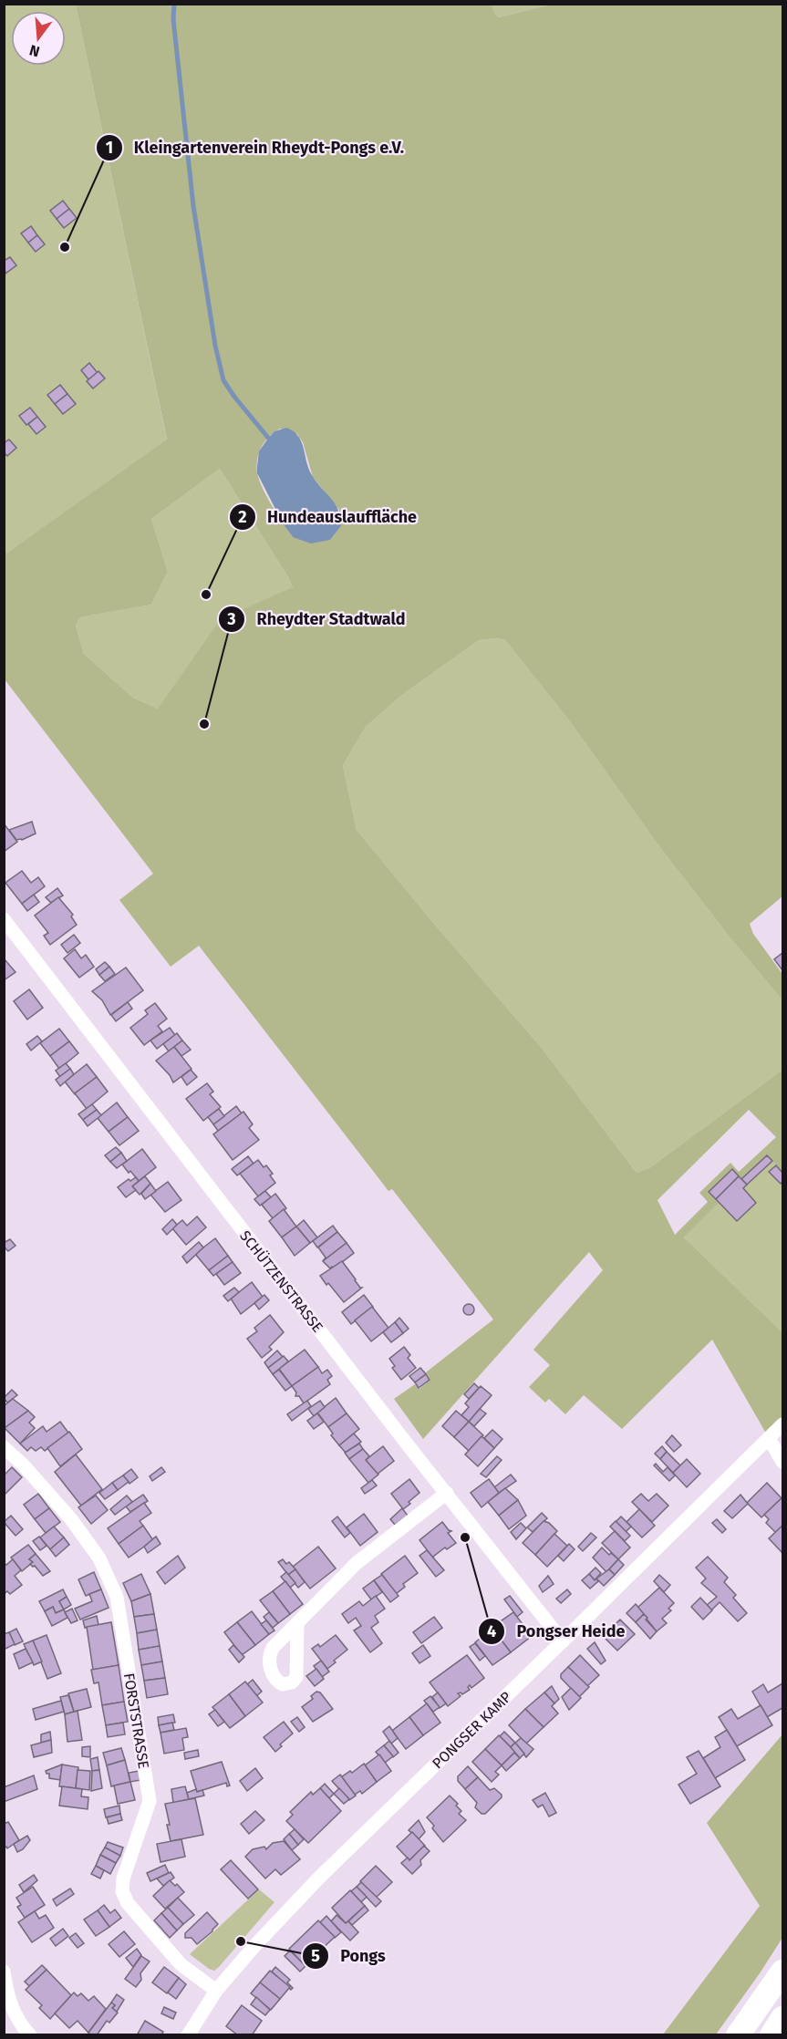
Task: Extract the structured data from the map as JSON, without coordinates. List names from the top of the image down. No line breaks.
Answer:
{"streets":{"street":["SCHÜTZENSTRASSE","FORSTSTRASSE","PONGSER KAMP"]},"crossings":[["SCHÜTZENSTRASSE","PONGSER KAMP"],["FORSTSTRASSE","PONGSER KAMP"]],"places":["Kleingartenverein Rheydt-Pongs e.V.","Hundeauslauffläche","Rheydter Stadtwald","Pongser Heide","Pongs"],"north":"bottom"}
